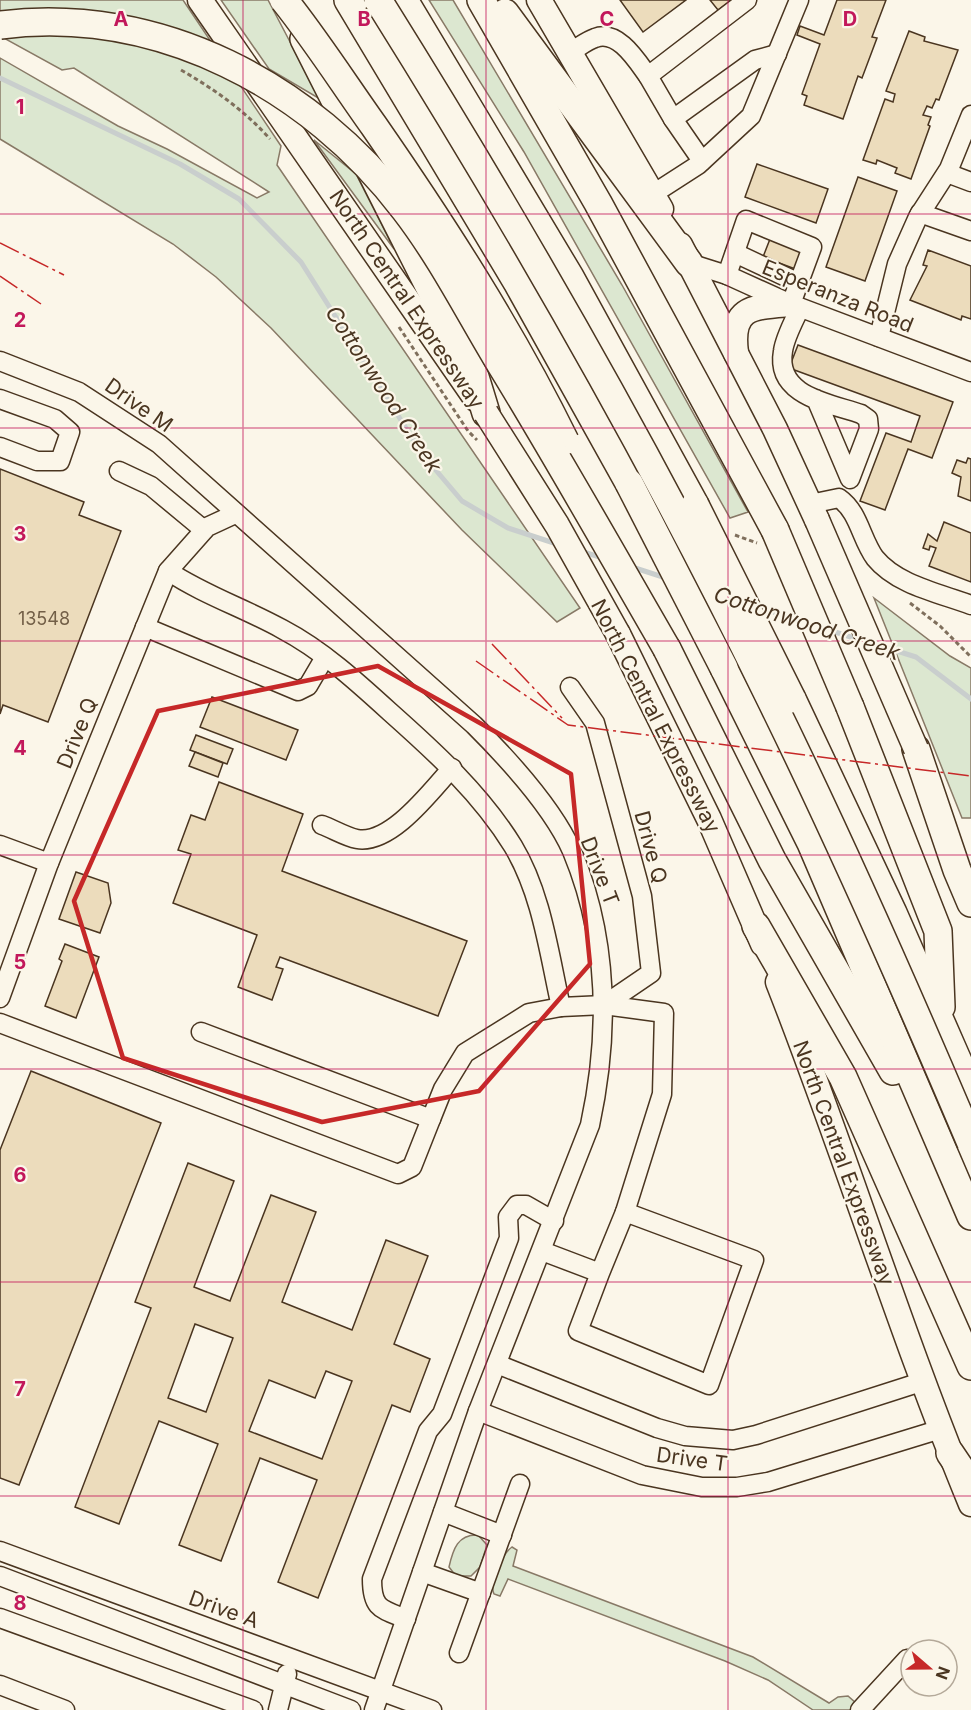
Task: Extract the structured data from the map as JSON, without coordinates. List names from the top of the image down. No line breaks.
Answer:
{"streets":{"main road":["North Central Expressway"],"street":["Esperanza Road","Drive M","Drive Q","Drive T","Drive A"]},"crossings":[["North Central Expressway","Drive T"],["Drive M","Drive Q"],["Drive M","Drive T"],["Drive Q","Drive T"],["Drive T","Drive A"]],"water":["Cottonwood Creek"],"house_numbers":["13548"],"north":"right","grid":{"columns":["A","B","C","D"],"rows":["1","2","3","4","5","6","7","8"]}}
